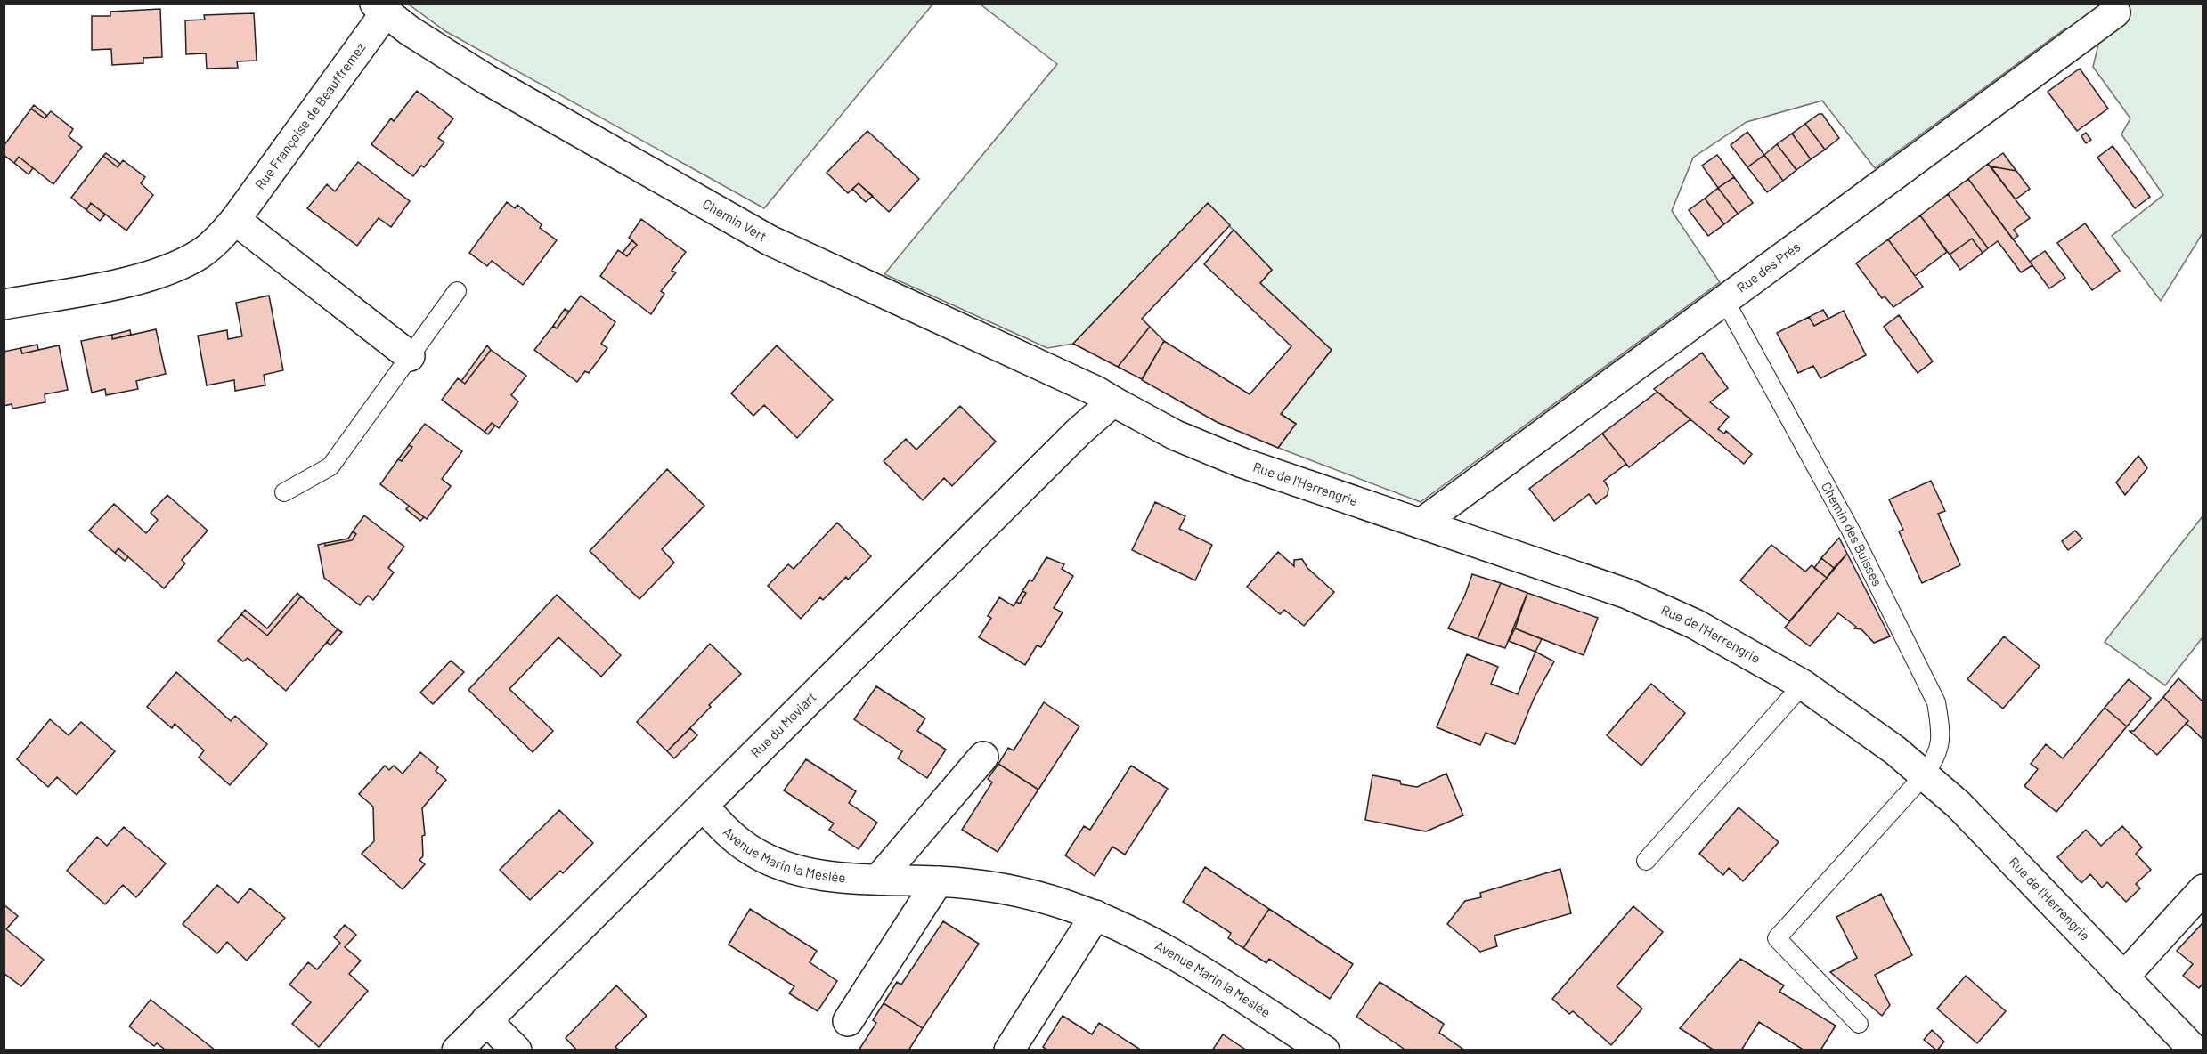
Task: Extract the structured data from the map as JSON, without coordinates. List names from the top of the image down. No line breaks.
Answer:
{"streets":{"street":["Rue Françoise de Beauffremez","Chemin Vert","Rue des Prés","Rue de l'Herrengrie","Rue du Moviart","Avenue Marin la Meslée"],"lane":["Chemin des Buisses"]},"crossings":[["Rue Françoise de Beauffremez","Chemin Vert"],["Chemin Vert","Rue de l'Herrengrie"],["Chemin Vert","Rue du Moviart"],["Rue des Prés","Rue de l'Herrengrie"],["Rue des Prés","Chemin des Buisses"],["Rue de l'Herrengrie","Chemin des Buisses"],["Rue de l'Herrengrie","Rue du Moviart"],["Rue du Moviart","Avenue Marin la Meslée"]]}
